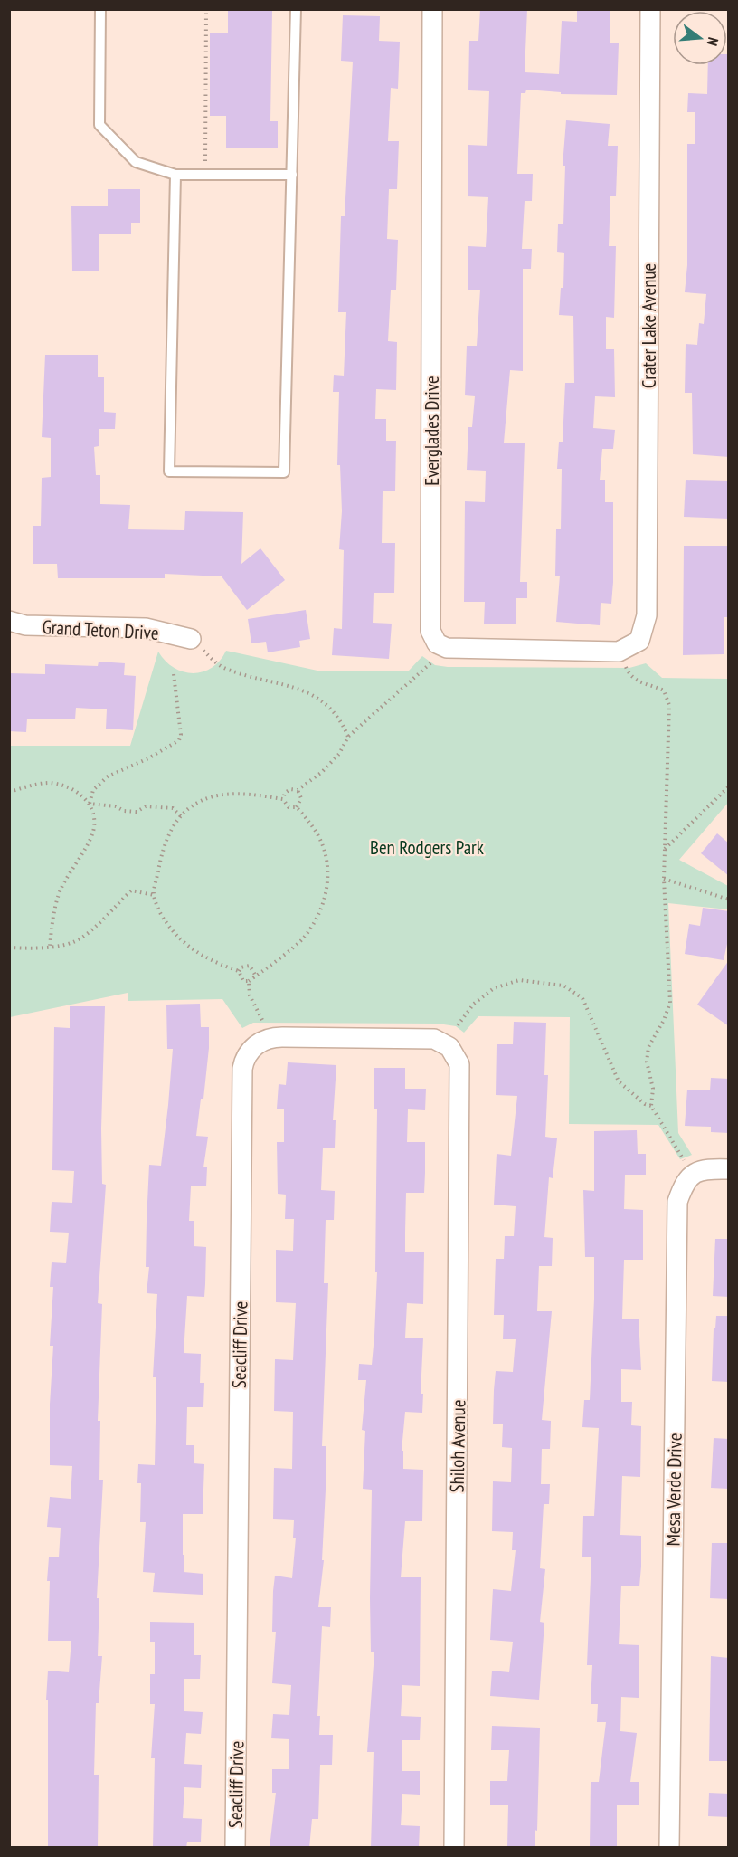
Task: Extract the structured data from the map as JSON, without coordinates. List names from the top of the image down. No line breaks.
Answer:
{"streets":{"street":["Crater Lake Avenue","Everglades Drive","Grand Teton Drive","Seacliff Drive","Shiloh Avenue","Mesa Verde Drive"]},"crossings":[["Seacliff Drive","Shiloh Avenue"]],"parks":["Ben Rodgers Park"],"north":"right"}
